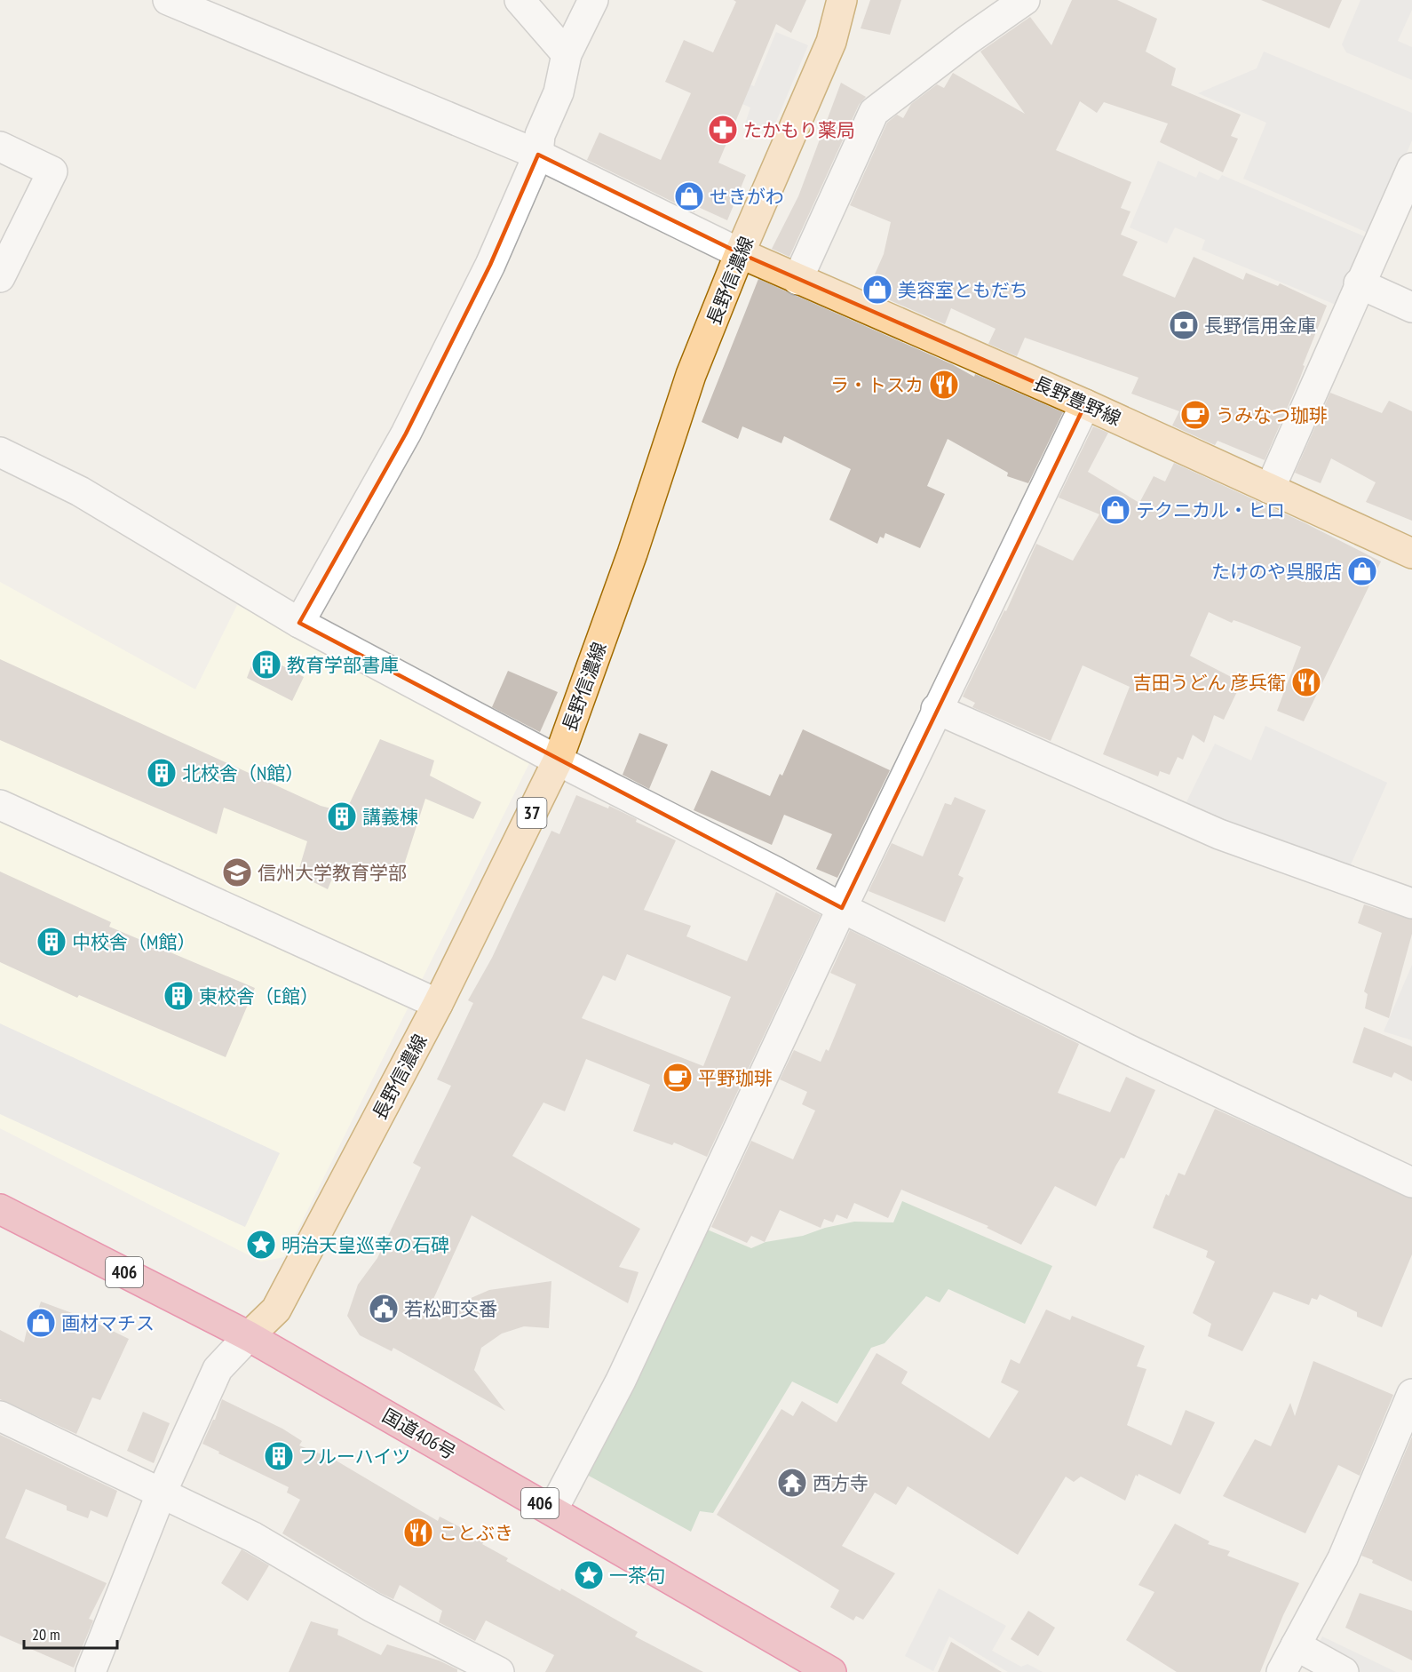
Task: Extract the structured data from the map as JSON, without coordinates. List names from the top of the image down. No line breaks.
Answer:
{"streets":{"highway":["406","国道406号"],"main road":["長野信濃線","長野豊野線","37"]},"crossings":[["長野信濃線","長野豊野線"],["長野信濃線","国道406号"]],"places":{"pharmacy":["たかもり薬局"],"shop":["せきがわ","美容室ともだち","テクニカル・ヒロ","たけのや呉服店","画材マチス"],"bank":["長野信用金庫"],"restaurant":["ラ・トスカ","吉田うどん 彦兵衛","ことぶき"],"cafe":["うみなつ珈琲","平野珈琲"],"building":["教育学部書庫","北校舎（N館）","講義棟","中校舎（M館）","東校舎（E館）","フルーハイツ"],"school or university":["信州大学教育学部"],"place":["明治天皇巡幸の石碑","一茶句"],"public building":["若松町交番"],"temple":["西方寺"]},"scale_bar":"20 m"}
